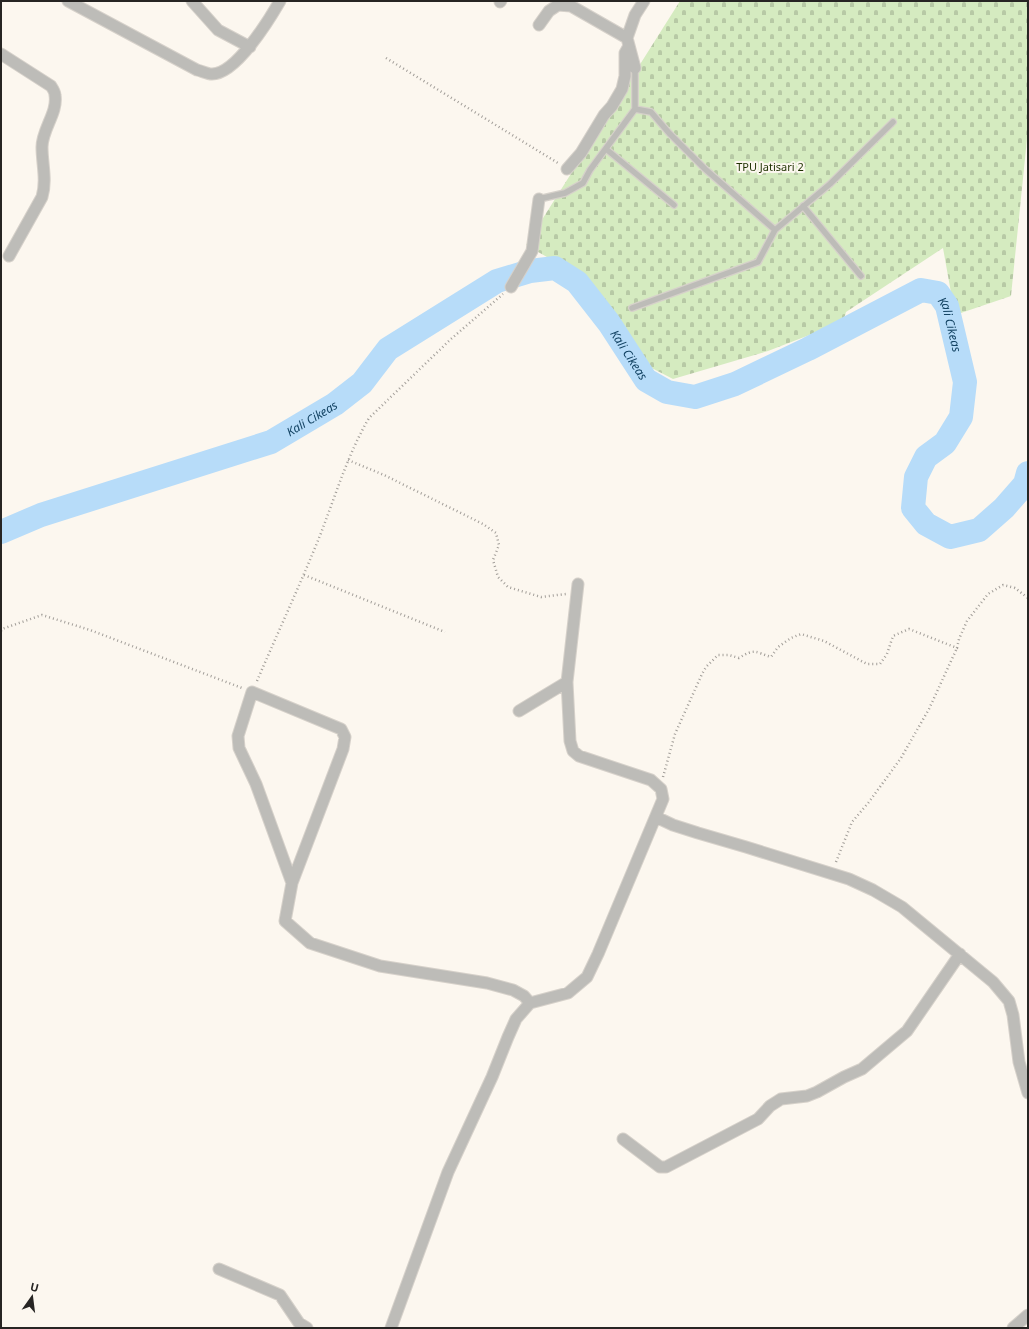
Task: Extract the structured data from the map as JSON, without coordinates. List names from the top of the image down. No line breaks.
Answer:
{"water":["Kali Cikeas"],"parks":["TPU Jatisari 2"],"north":"top"}
